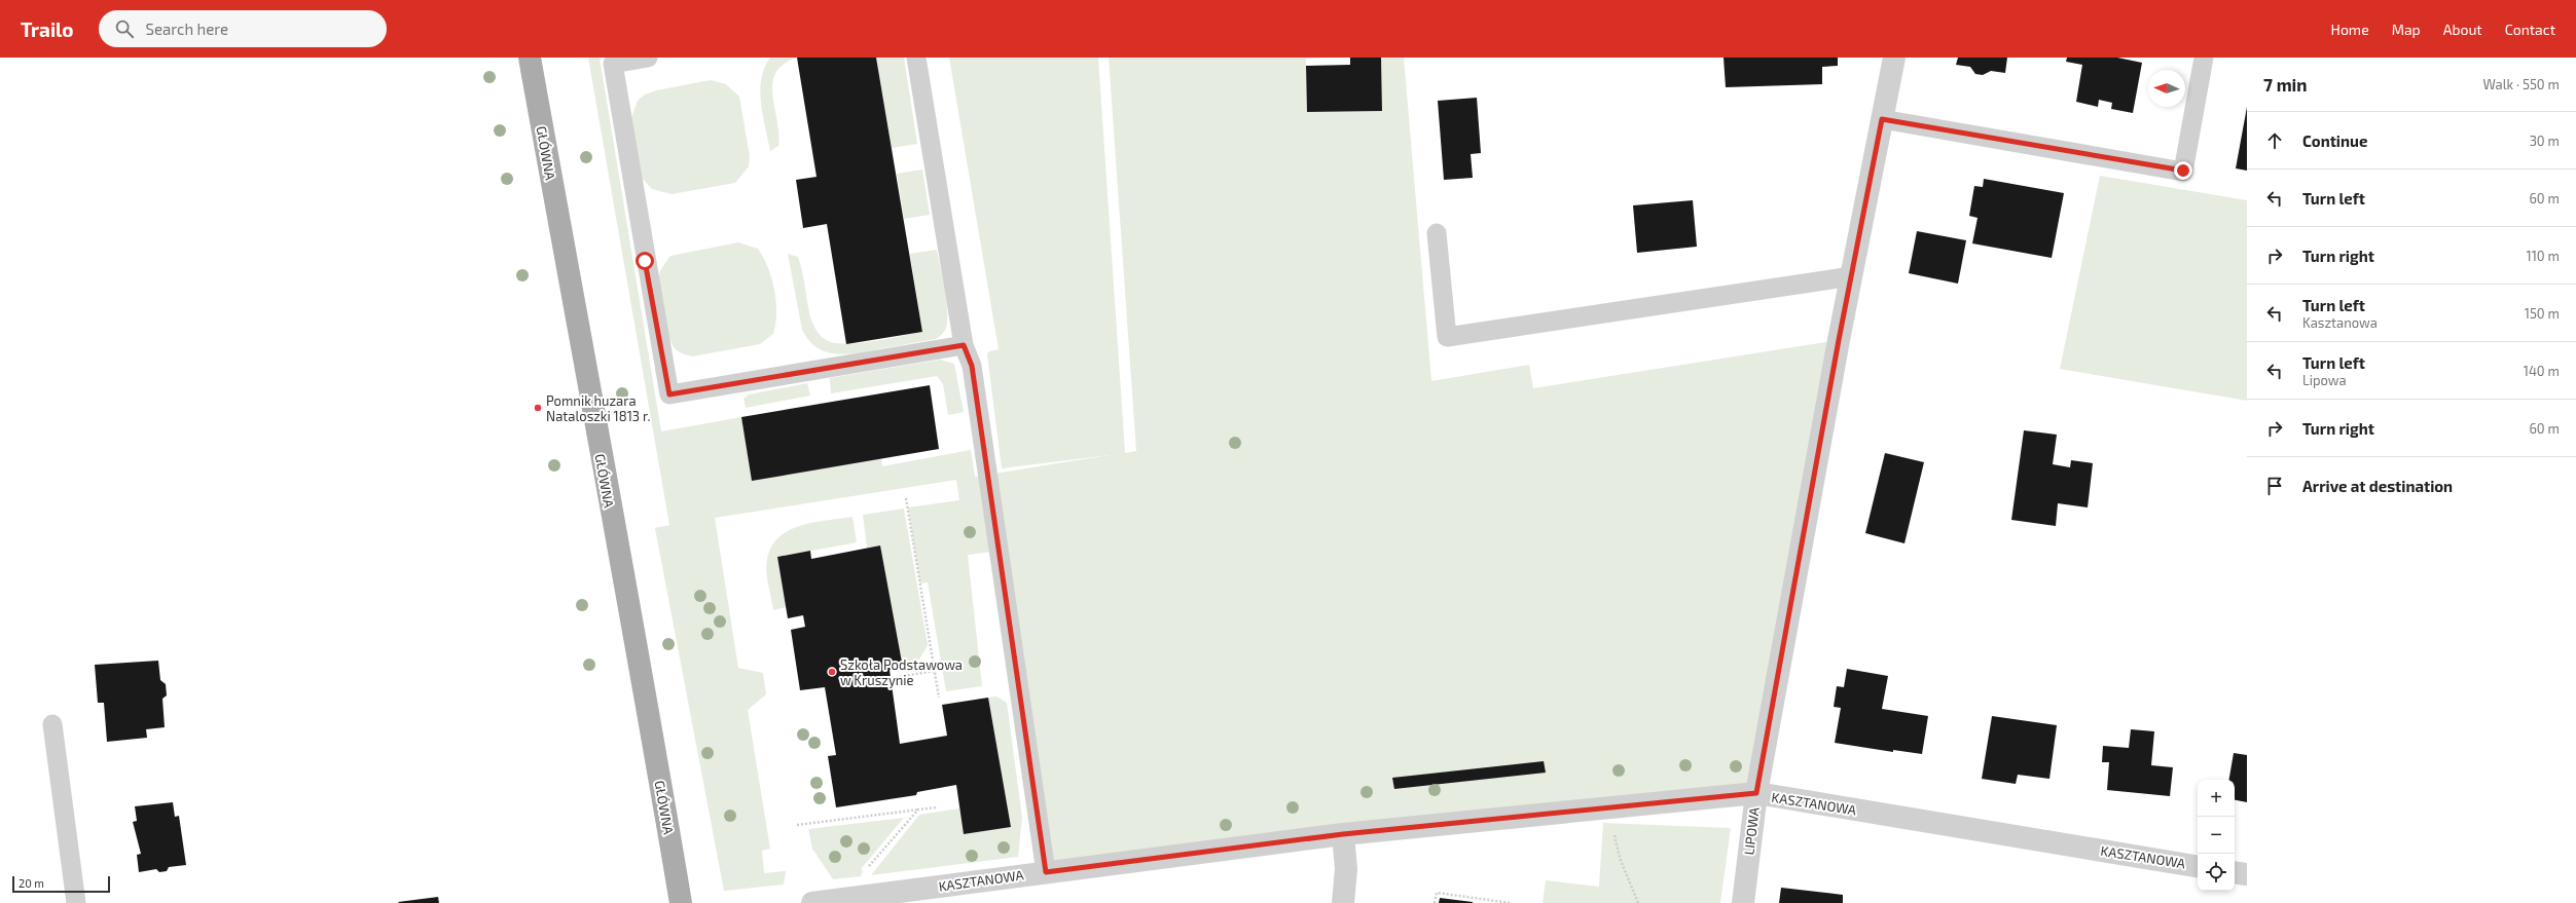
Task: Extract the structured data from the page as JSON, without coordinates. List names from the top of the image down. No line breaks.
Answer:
{"streets":{"main road":["GŁÓWNA"],"street":["KASZTANOWA","LIPOWA"]},"crossings":[["KASZTANOWA","LIPOWA"]],"places":["Pomnik huzara Nataloszki 1813 r.","Szkoła Podstawowa w Kruszynie"],"scale_bar":"20 m","north":"left","page":{"header":"Trailo","search":"Search here","nav":["Home","Map","About","Contact"],"heading":["7 min","Walk · 550 m"],"list":[["Continue","30 m"],["Turn left","60 m"],["Turn right","110 m"],["Turn left","Kasztanowa","150 m"],["Turn left","Lipowa","140 m"],["Turn right","60 m"],"Arrive at destination"],"map_buttons":["+","−"],"scale":"20 m"}}
